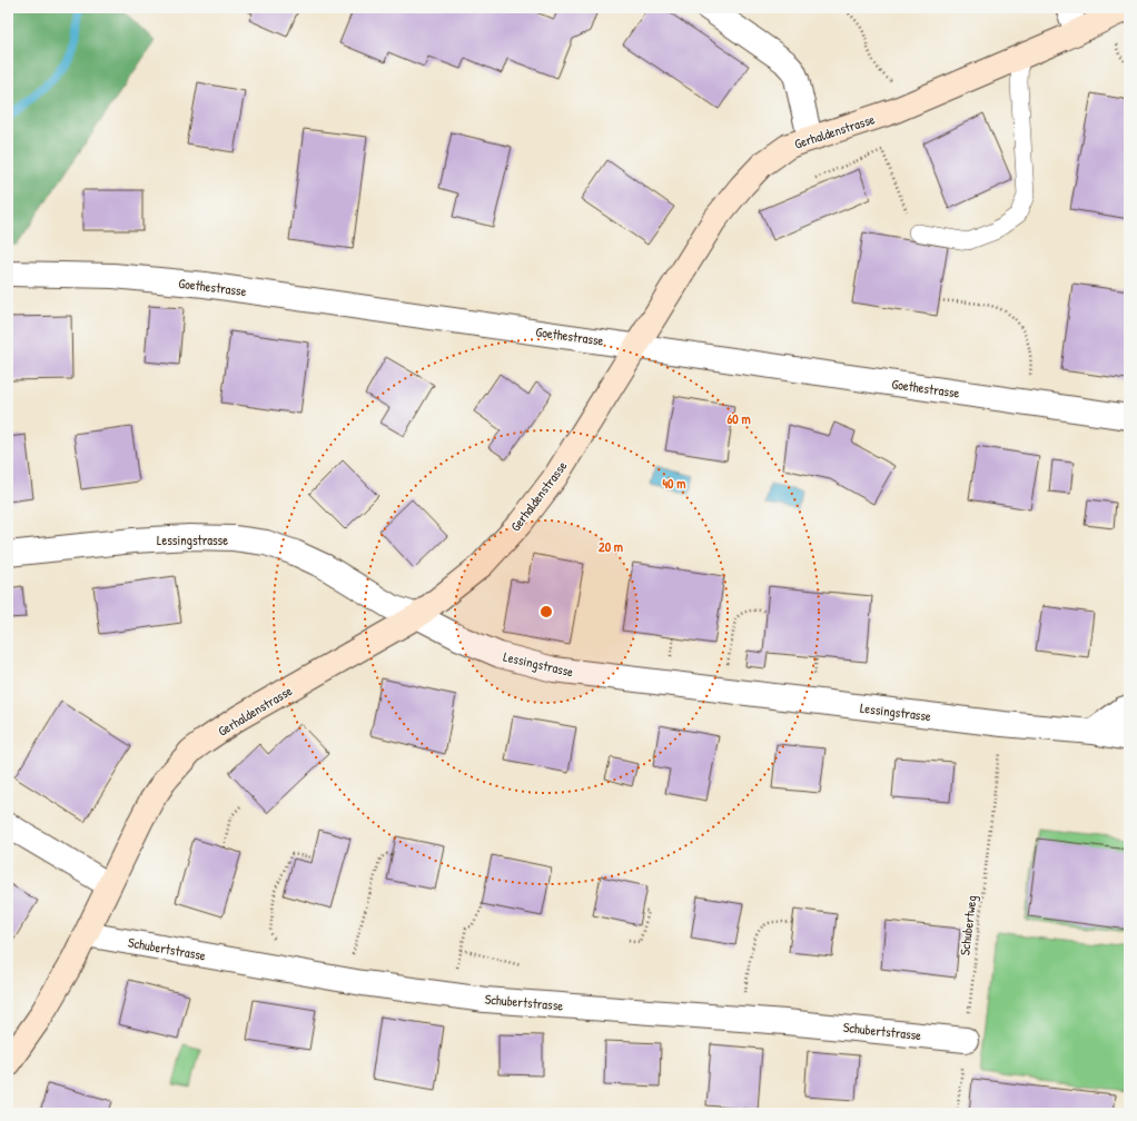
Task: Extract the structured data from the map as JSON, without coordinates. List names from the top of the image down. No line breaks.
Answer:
{"streets":{"street":["Gerhaldenstrasse","Goethestrasse","Lessingstrasse","Schubertstrasse"],"path":["Schubertweg"]},"crossings":[["Gerhaldenstrasse","Goethestrasse"],["Gerhaldenstrasse","Lessingstrasse"],["Gerhaldenstrasse","Schubertstrasse"],["Schubertweg","Schubertstrasse"]],"rings":["60 m","40 m","20 m"]}
